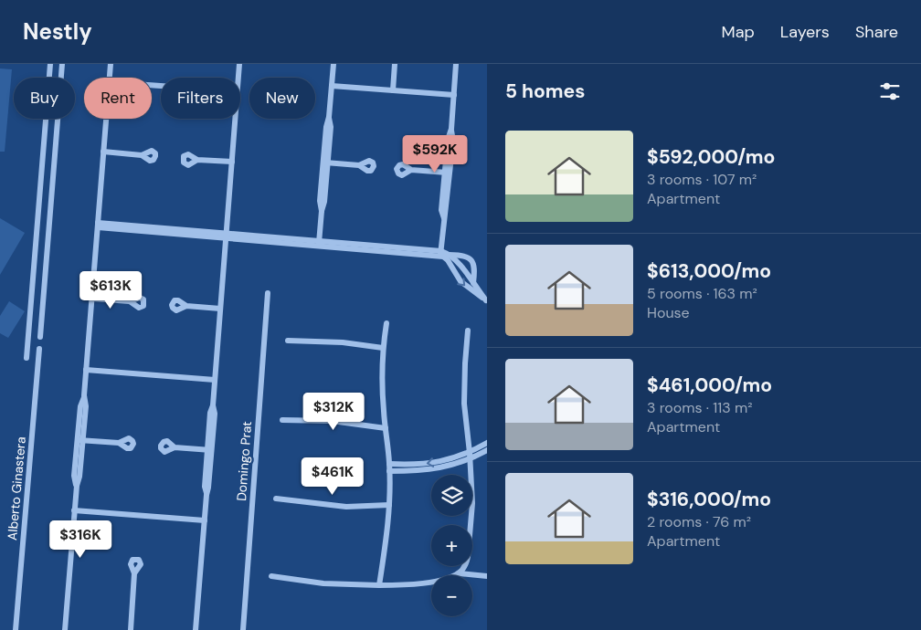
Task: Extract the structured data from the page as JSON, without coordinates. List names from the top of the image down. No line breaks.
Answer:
{"streets":{"street":["Domingo Prat","Alberto Ginastera"]},"page":{"header":"Nestly","nav":["Map","Layers","Share"],"heading":"5 homes","chip":["Buy","Rent","Filters","New"],"list":[{"name":"$592,000/mo","note":"3 rooms · 107 m² · Apartment"},{"name":"$613,000/mo","note":"5 rooms · 163 m² · House"},{"name":"$461,000/mo","note":"3 rooms · 113 m² · Apartment"},{"name":"$316,000/mo","note":"2 rooms · 76 m² · Apartment"}],"price":["$592K","$613K","$312K","$461K","$316K"],"map_buttons":["+","−"]}}
